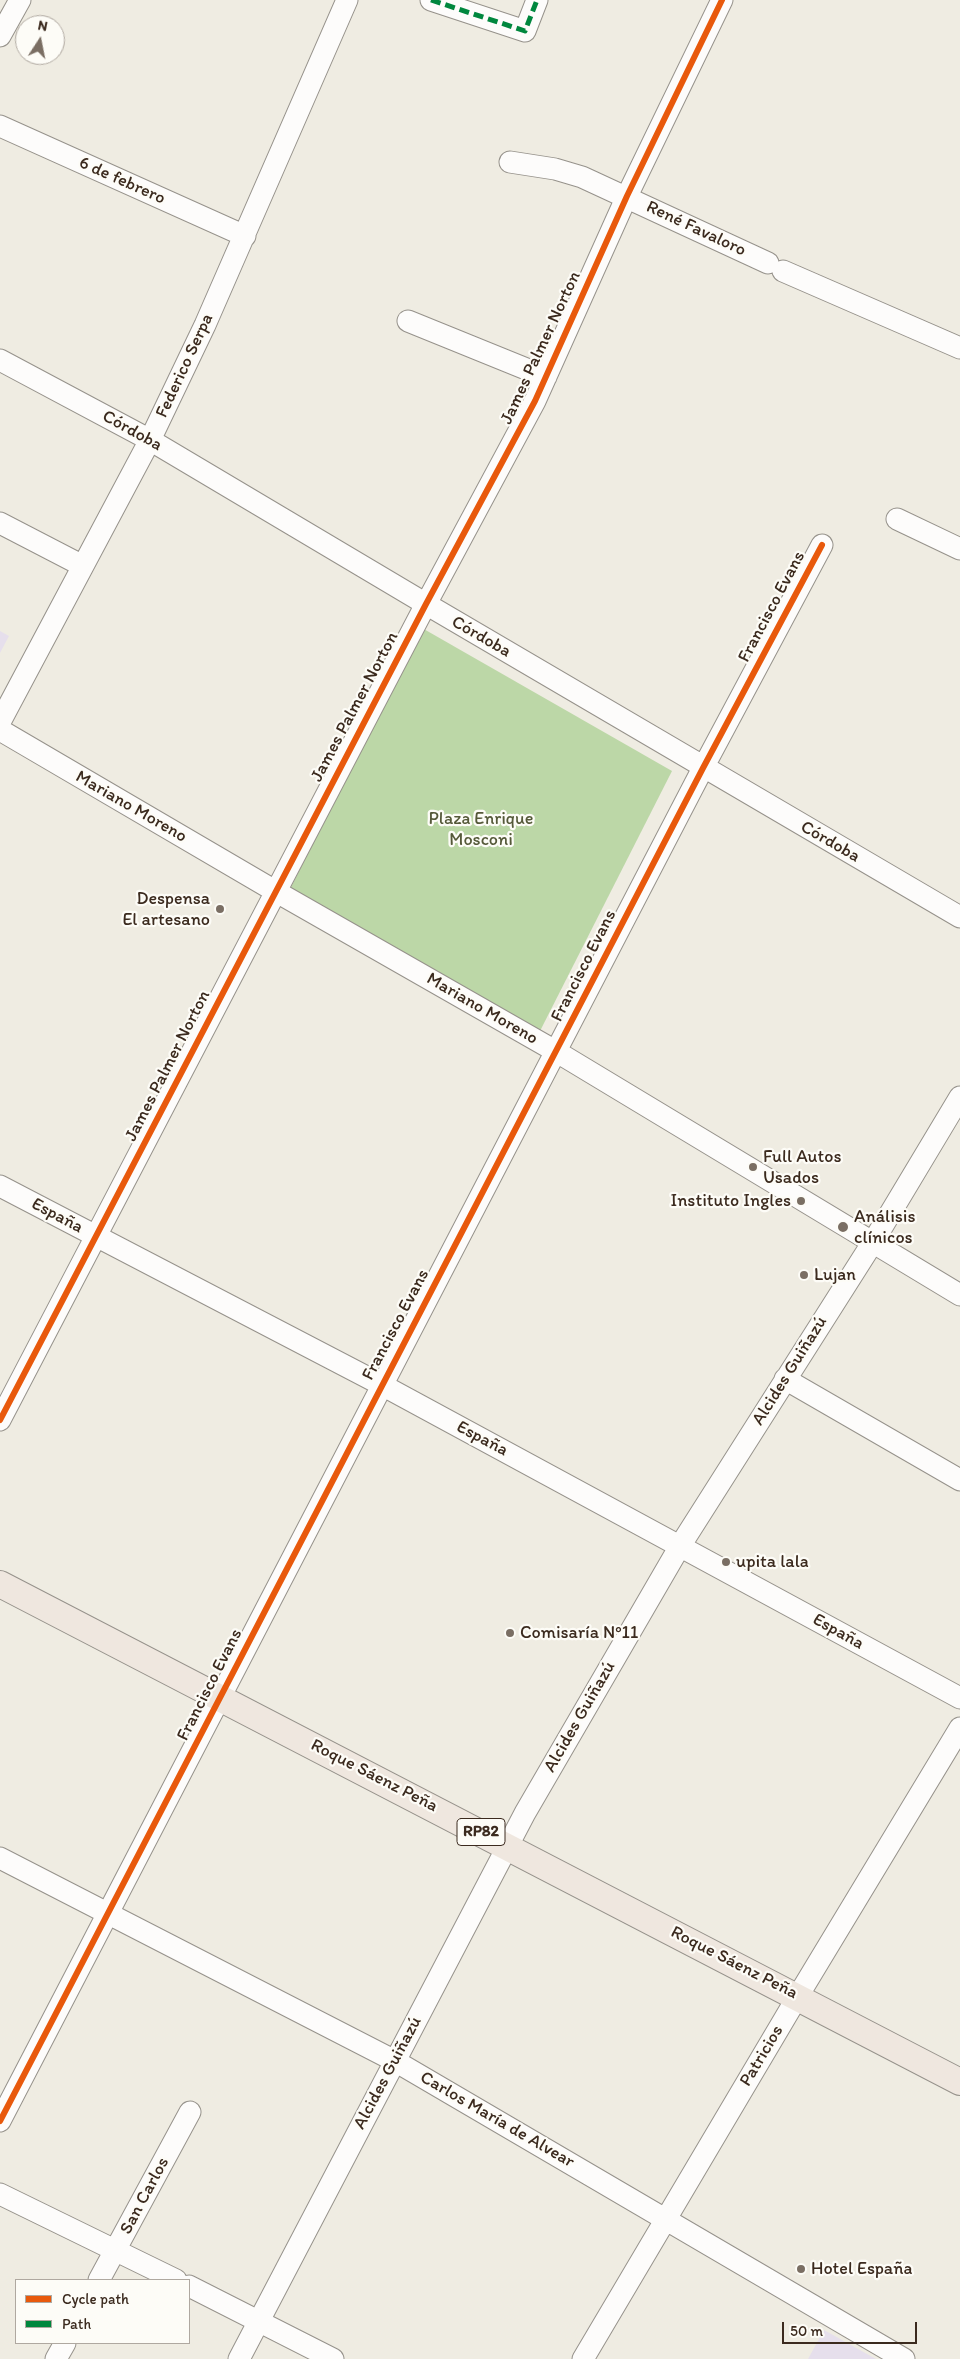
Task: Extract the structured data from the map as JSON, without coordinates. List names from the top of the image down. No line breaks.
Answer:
{"streets":{"main road":["Roque Sáenz Peña","RP82"],"street":["6 de febrero","René Favaloro","James Palmer Norton","Federico Serpa","Córdoba","Francisco Evans","Mariano Moreno","España","Alcides Guiñazú","Patricios","Carlos María de Alvear","San Carlos"]},"crossings":[["6 de febrero","Federico Serpa"],["René Favaloro","James Palmer Norton"],["James Palmer Norton","Córdoba"],["James Palmer Norton","Mariano Moreno"],["James Palmer Norton","España"],["Federico Serpa","Córdoba"],["Córdoba","Francisco Evans"],["Francisco Evans","Mariano Moreno"],["Francisco Evans","España"],["Francisco Evans","Roque Sáenz Peña"],["Francisco Evans","Carlos María de Alvear"],["Mariano Moreno","Alcides Guiñazú"],["España","Alcides Guiñazú"],["Alcides Guiñazú","Roque Sáenz Peña"],["Alcides Guiñazú","Carlos María de Alvear"],["Roque Sáenz Peña","Patricios"],["Patricios","Carlos María de Alvear"]],"parks":["Plaza Enrique Mosconi"],"places":["Despensa El artesano","Full Autos Usados","Instituto Ingles","Análisis clínicos","Lujan","upita lala","Comisaría Nº11","Hotel España"],"legend":["Cycle path","Path"],"scale_bar":"50 m","north":"top"}
